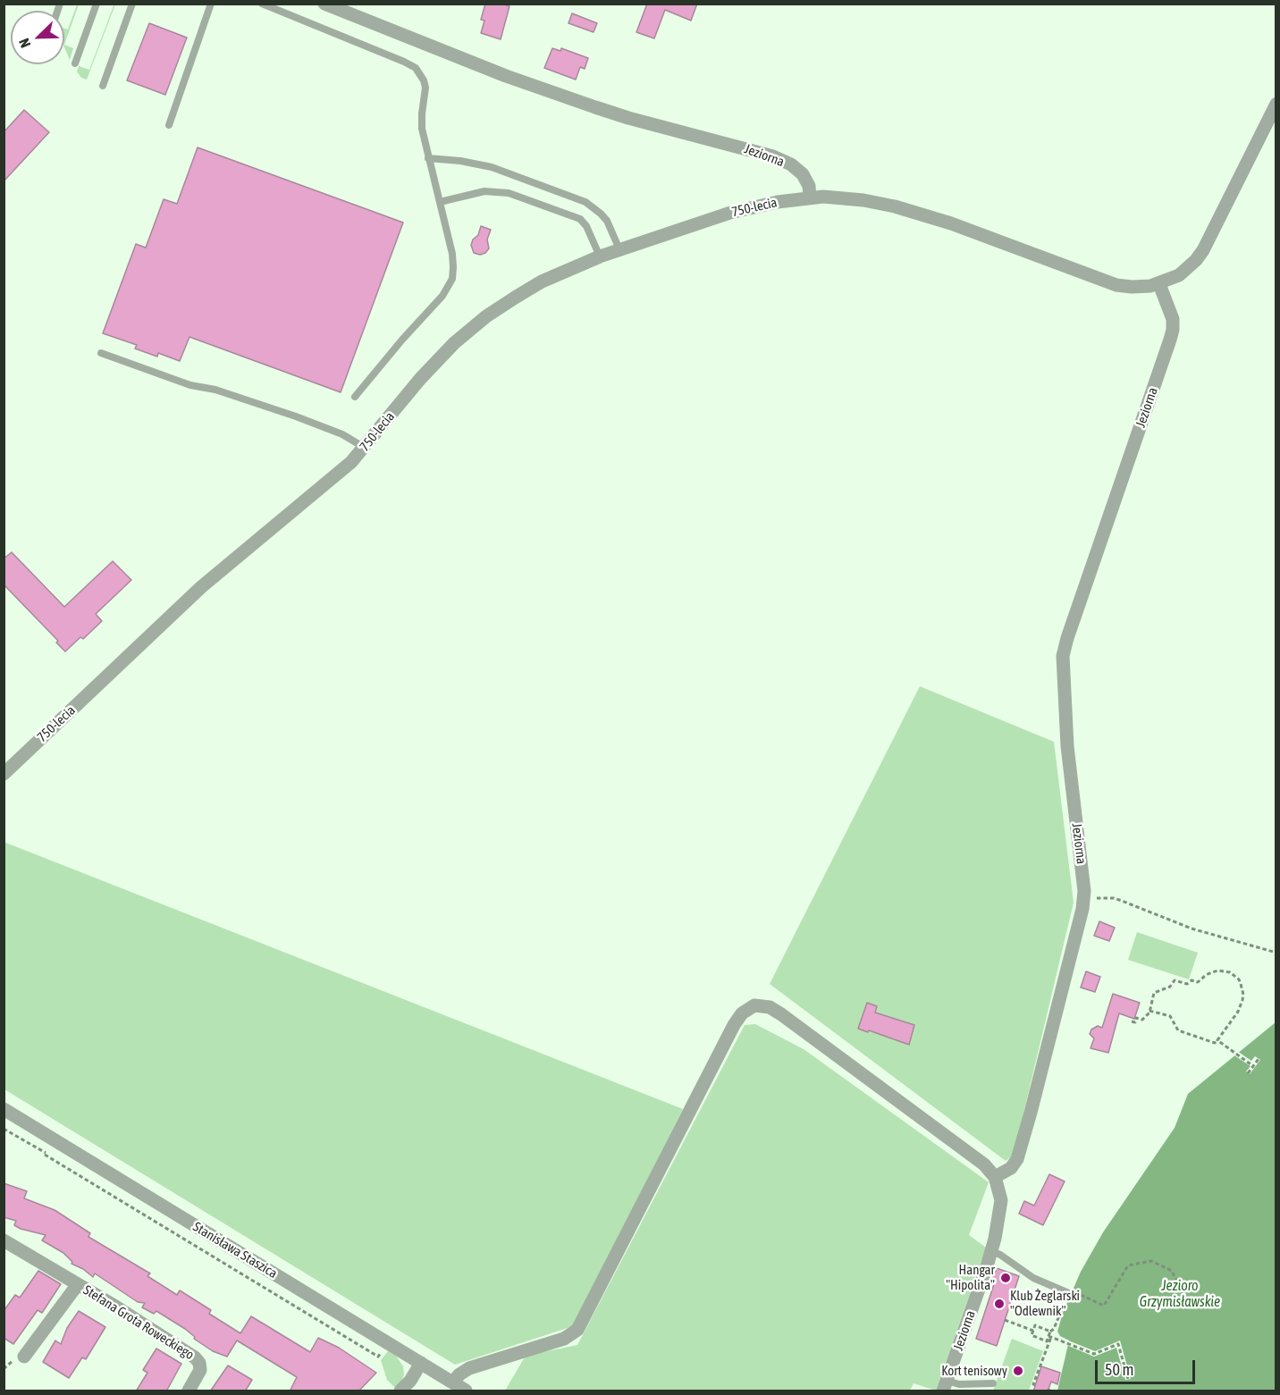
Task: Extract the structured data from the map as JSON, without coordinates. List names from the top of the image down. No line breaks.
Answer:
{"streets":{"street":["Jeziorna","750-lecia","Stanisława Staszica","Stefana Grota Roweckiego"]},"crossings":[["Jeziorna","750-lecia"]],"water":["Jezioro Grzymisławskie"],"places":["Hangar \"Hipolita\"","Klub Żeglarski \"Odlewnik\"","Kort tenisowy"],"scale_bar":"50 m","north":"bottom left"}
